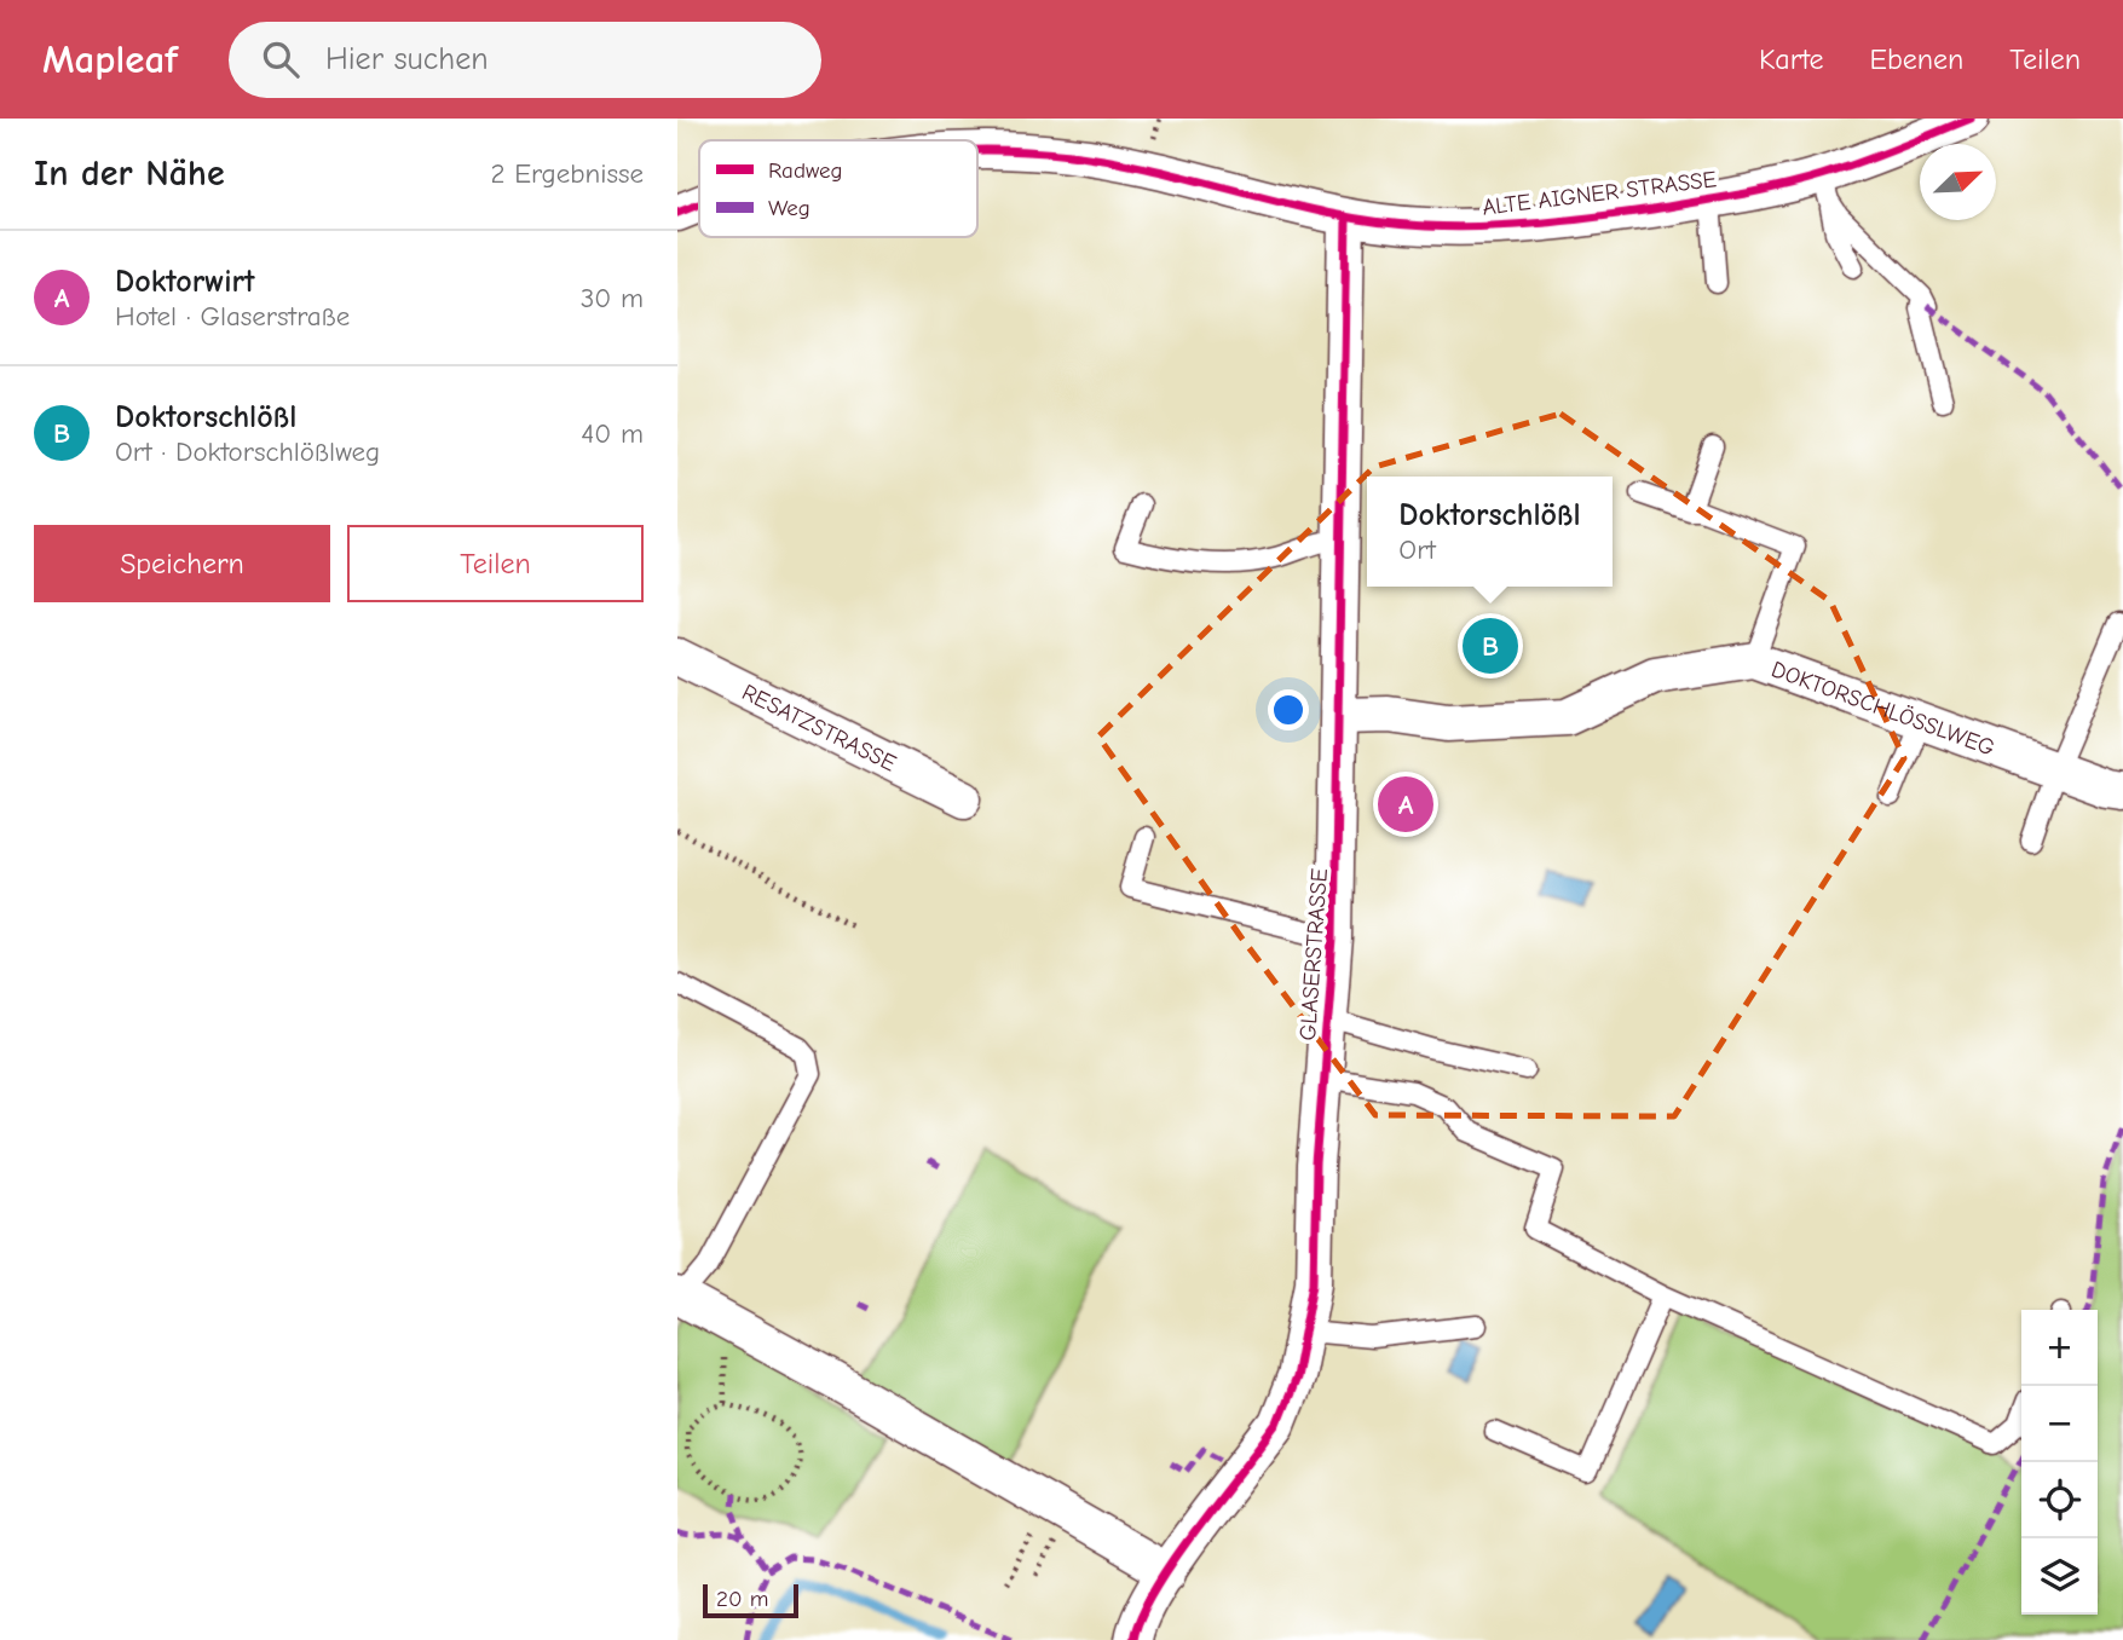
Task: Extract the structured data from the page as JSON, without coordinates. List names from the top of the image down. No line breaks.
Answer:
{"streets":{"street":["ALTE AIGNER STRASSE","DOKTORSCHLÖSSLWEG","RESATZSTRASSE","GLASERSTRASSE"]},"crossings":[["ALTE AIGNER STRASSE","GLASERSTRASSE"],["DOKTORSCHLÖSSLWEG","GLASERSTRASSE"]],"legend":["Radweg","Weg"],"scale_bar":"20 m","north":"top right","page":{"header":"Mapleaf","search":"Hier suchen","nav":["Karte","Ebenen","Teilen"],"heading":["In der Nähe","2 Ergebnisse"],"list":[{"mark":"A","name":"Doktorwirt","note":"Hotel · Glaserstraße","value":"30 m"},{"mark":"B","name":"Doktorschlößl","note":"Ort · Doktorschlößlweg","value":"40 m"}],"popup":["Doktorschlößl","Ort"],"buttons":["Speichern","Teilen"],"pins":["B","A"],"map_buttons":["+","−"],"scale":"20 m"}}
